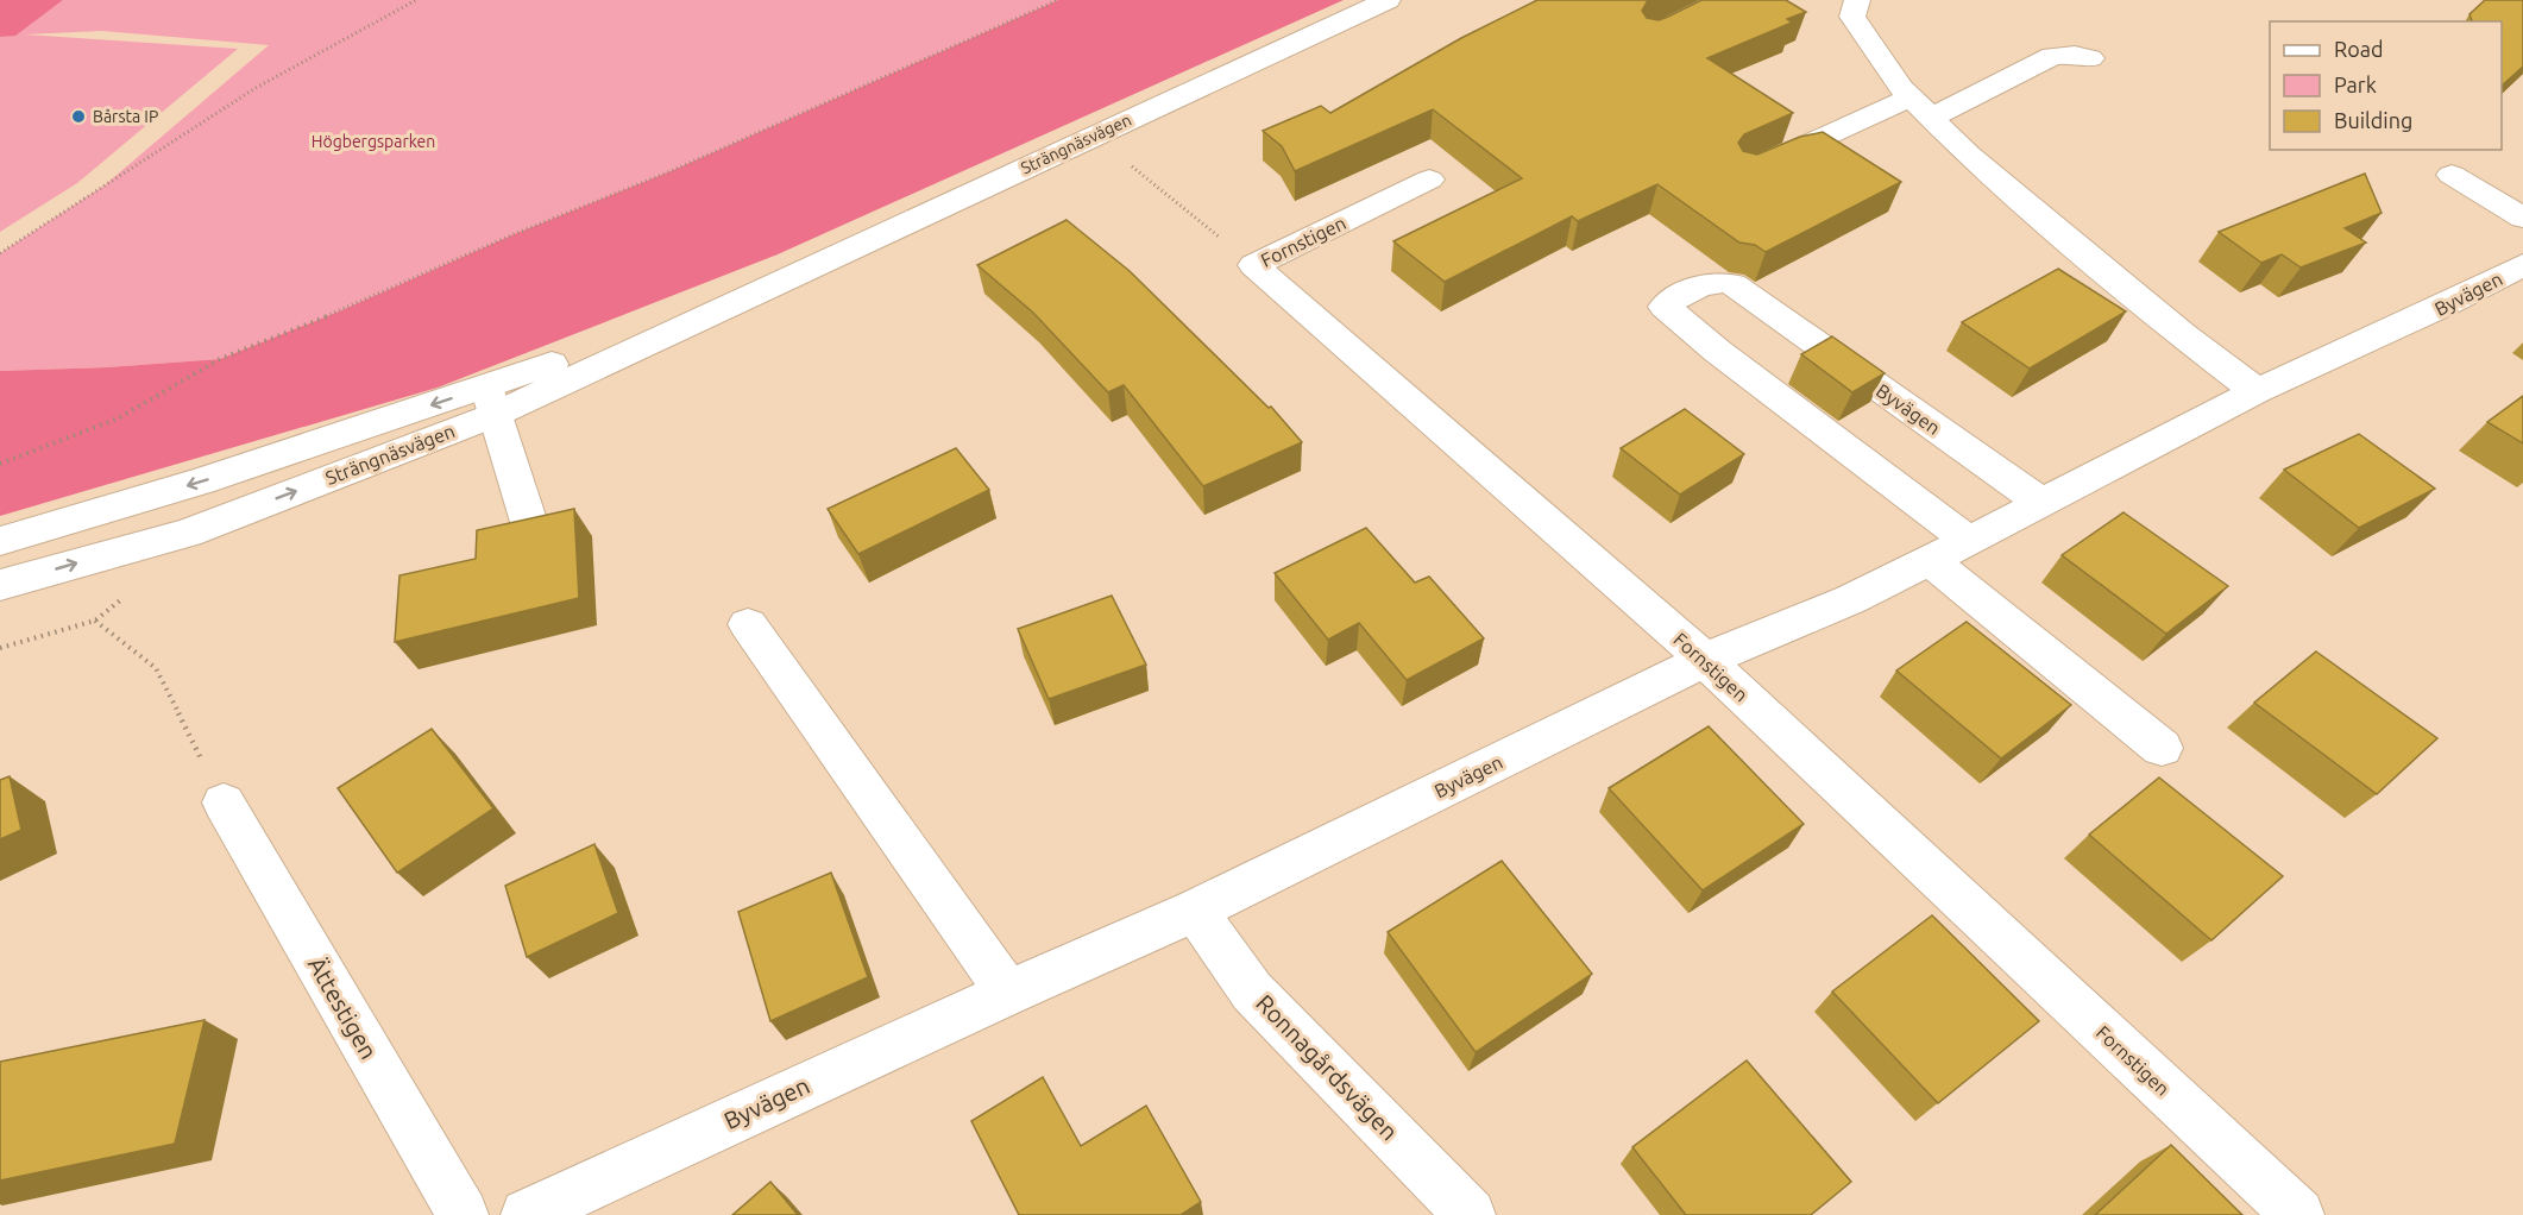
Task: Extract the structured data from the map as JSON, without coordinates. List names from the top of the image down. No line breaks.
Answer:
{"streets":{"street":["Strängnäsvägen","Fornstigen","Byvägen","Ättestigen","Ronnagårdsvägen"]},"crossings":[["Fornstigen","Byvägen"],["Byvägen","Ronnagårdsvägen"]],"parks":["Högbergsparken"],"places":["Bårsta IP"],"legend":["Road","Park","Building"]}
